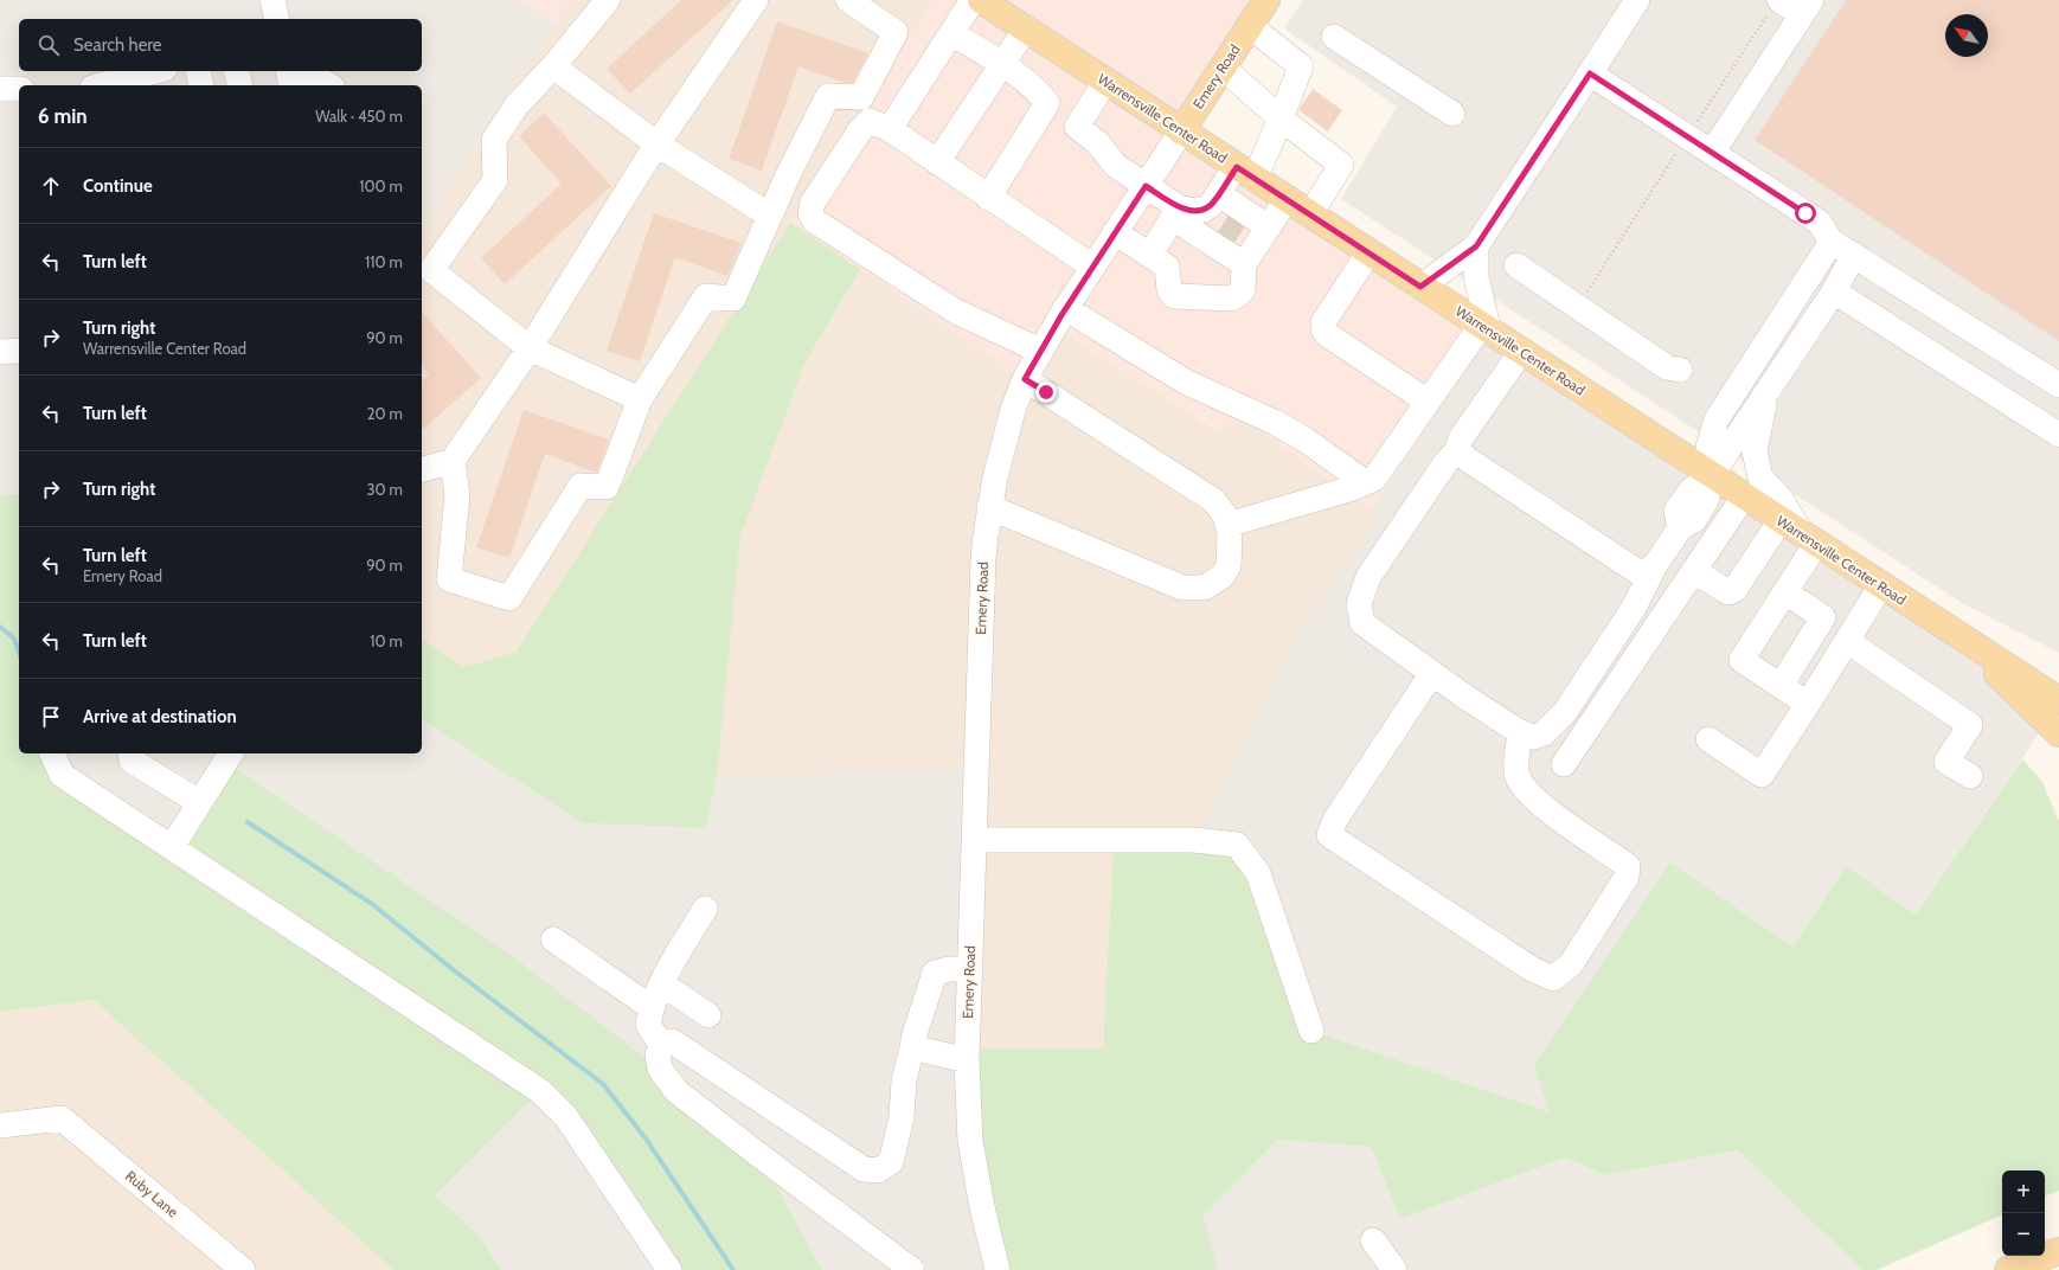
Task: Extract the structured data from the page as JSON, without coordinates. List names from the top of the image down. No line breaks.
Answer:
{"streets":{"main road":["Emery Road","Warrensville Center Road"],"street":["Ruby Lane"]},"crossings":[["Emery Road","Warrensville Center Road"]],"north":"top left","page":{"search":"Search here","heading":["6 min","Walk · 450 m"],"list":[["Continue","100 m"],["Turn left","110 m"],["Turn right","Warrensville Center Road","90 m"],["Turn left","20 m"],["Turn right","30 m"],["Turn left","Emery Road","90 m"],["Turn left","10 m"],"Arrive at destination"],"map_buttons":["+","−"]}}
